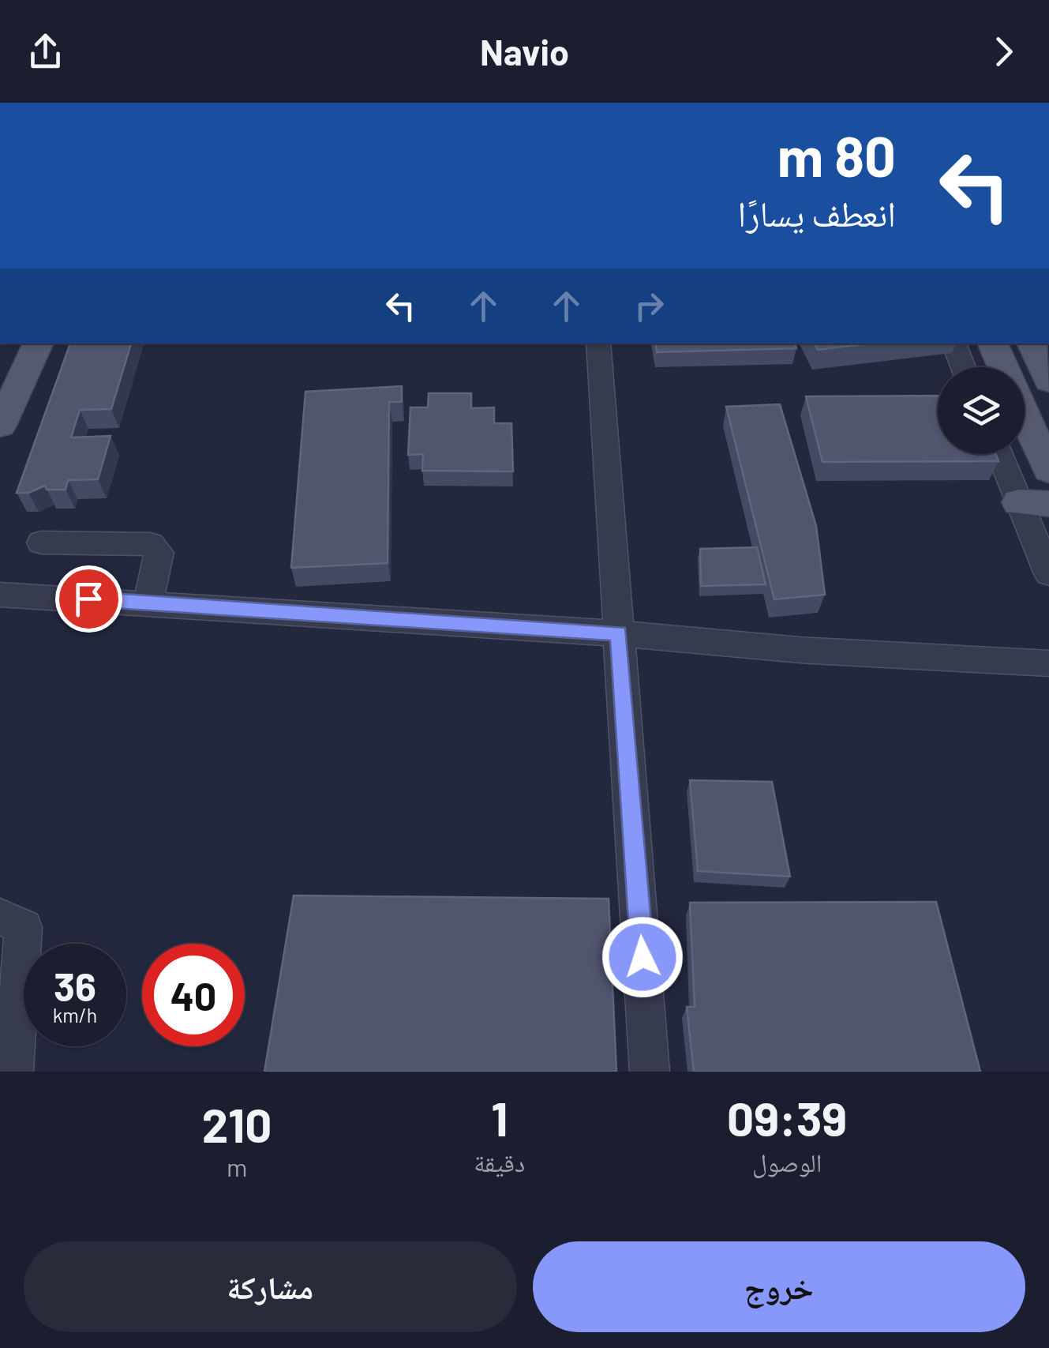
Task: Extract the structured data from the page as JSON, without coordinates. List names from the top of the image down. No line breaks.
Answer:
{"page":{"header":"Navio","turn":["80 m","انعطف يسارًا"],"speed":"36 km/h","limit":"40","eta":["09:39","الوصول","1","دقيقة","210","m"],"buttons":["خروج","مشاركة"]}}
